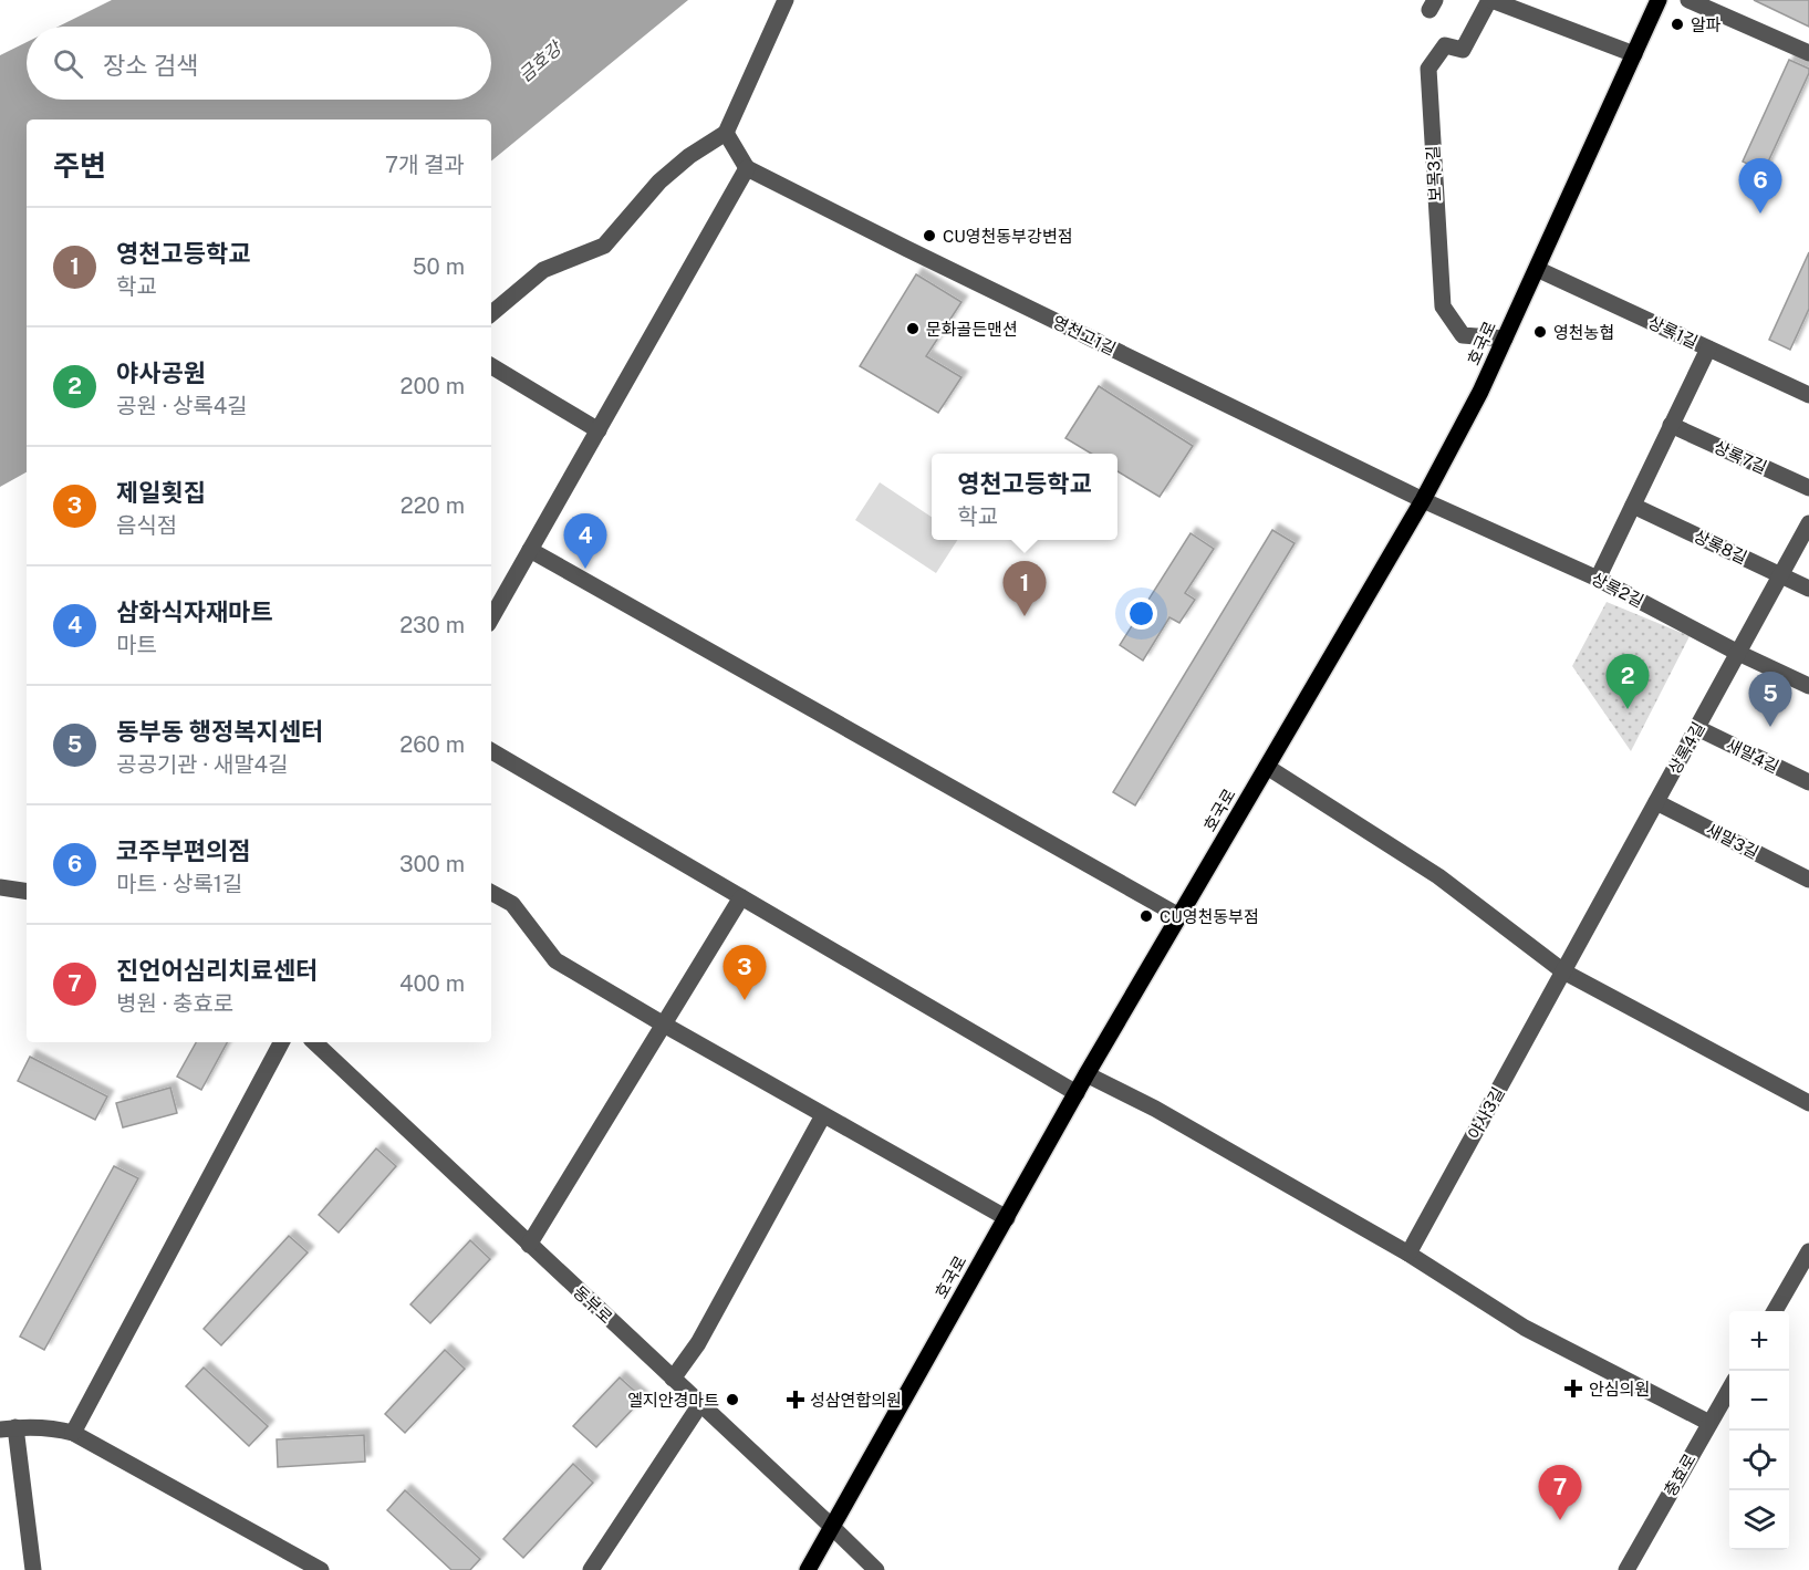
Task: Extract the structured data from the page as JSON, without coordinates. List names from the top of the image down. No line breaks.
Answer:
{"streets":{"main road":["호국로"],"street":["보목3길","상록1길","영천고1길","상록7길","상록8길","상록2길","상록4길","새말4길","새말3길","야사3길","동부로","충효로"]},"crossings":[["보목3길","호국로"],["상록1길","호국로"],["영천고1길","호국로"],["영천고1길","상록2길"],["호국로","상록2길"],["호국로","동부로"],["상록8길","상록4길"],["상록2길","상록4길"],["상록4길","새말4길"],["상록4길","새말3길"],["상록4길","야사3길"]],"water":["금호강"],"places":{"other":["알파","CU영천동부강변점","문화골든맨션","영천농협","CU영천동부점","엘지안경마트"],"health":["안심의원","성삼연합의원"]},"page":{"search":"장소 검색","heading":["주변","7개 결과"],"pins":["6","4","1","2","5","3","7"],"list":[{"mark":"1","name":"영천고등학교","note":"학교","value":"50 m"},{"mark":"2","name":"야사공원","note":"공원 · 상록4길","value":"200 m"},{"mark":"3","name":"제일횟집","note":"음식점","value":"220 m"},{"mark":"4","name":"삼화식자재마트","note":"마트","value":"230 m"},{"mark":"5","name":"동부동 행정복지센터","note":"공공기관 · 새말4길","value":"260 m"},{"mark":"6","name":"코주부편의점","note":"마트 · 상록1길","value":"300 m"},{"mark":"7","name":"진언어심리치료센터","note":"병원 · 충효로","value":"400 m"}],"popup":["영천고등학교","학교"],"map_buttons":["+","−"]}}
